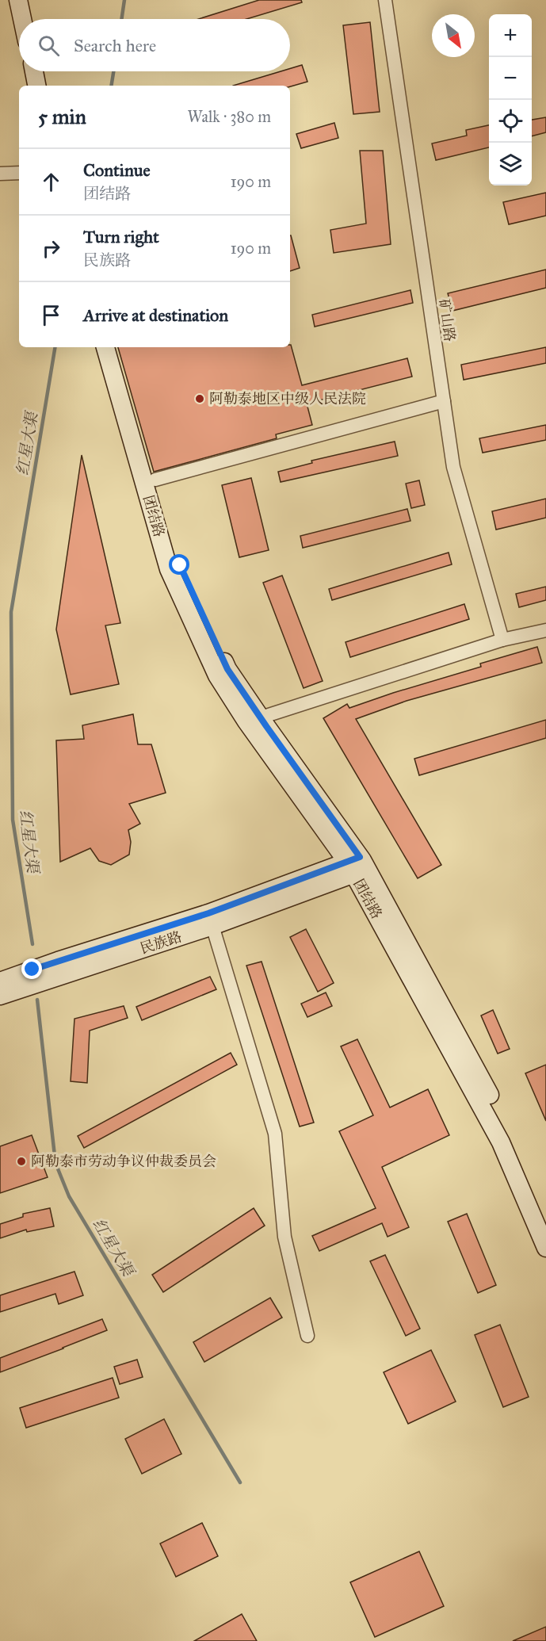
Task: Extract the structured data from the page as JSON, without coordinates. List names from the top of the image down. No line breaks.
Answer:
{"streets":{"main road":["团结路","民族路"],"street":["矿山路"]},"crossings":[["团结路","民族路"]],"water":["红星大渠"],"places":["阿勒泰地区中级人民法院","阿勒泰市劳动争议仲裁委员会"],"north":"bottom right","page":{"map_buttons":["+","−"],"search":"Search here","heading":["5 min","Walk · 380 m"],"list":[["Continue","团结路","190 m"],["Turn right","民族路","190 m"],"Arrive at destination"]}}
